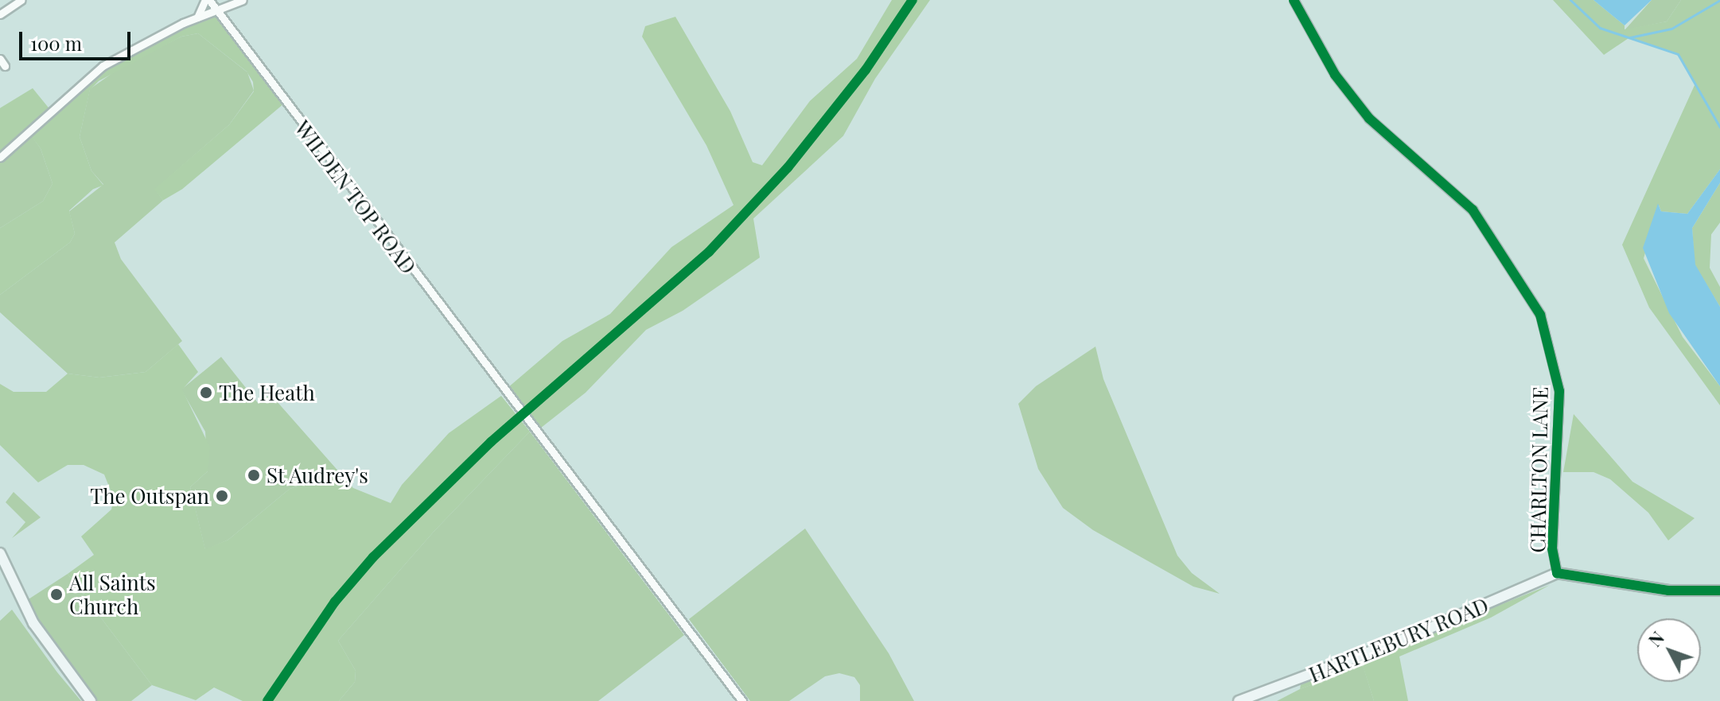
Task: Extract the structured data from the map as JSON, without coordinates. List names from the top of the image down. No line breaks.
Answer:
{"streets":{"main road":["HARTLEBURY ROAD"],"street":["WILDEN TOP ROAD","CHARLTON LANE"]},"crossings":[["CHARLTON LANE","HARTLEBURY ROAD"]],"places":["The Heath","St Audrey's","The Outspan","All Saints Church"],"scale_bar":"100 m","north":"top left"}
